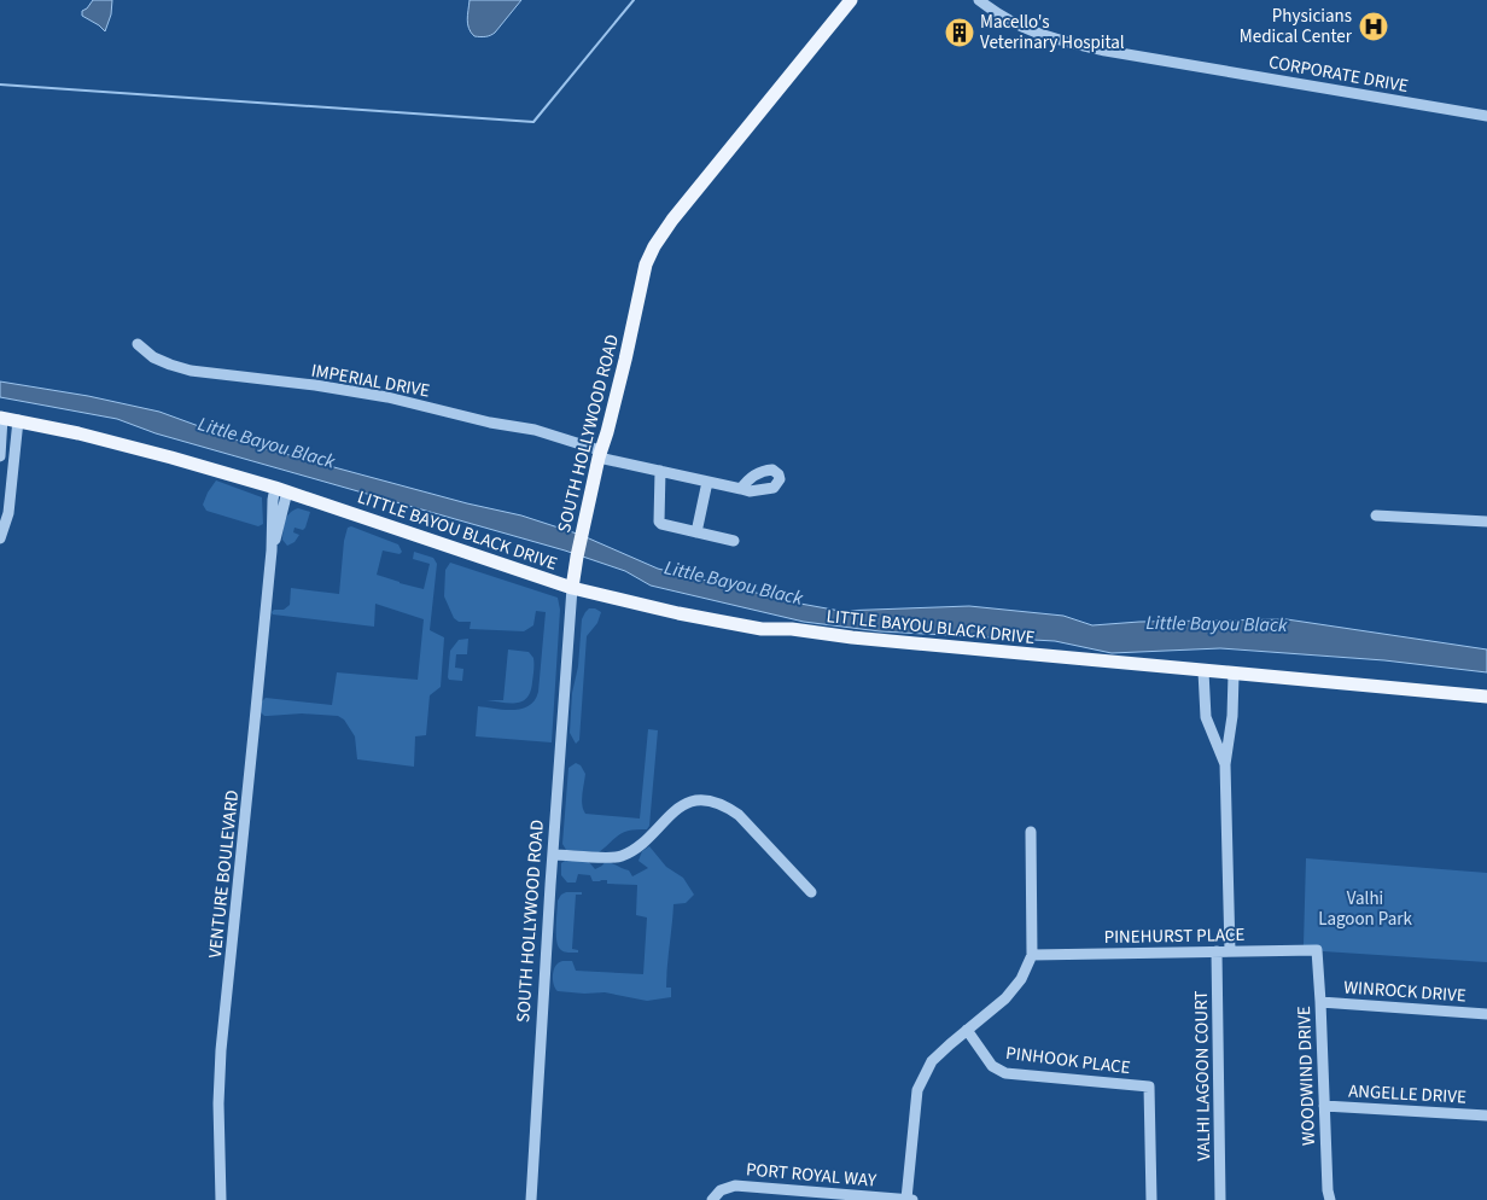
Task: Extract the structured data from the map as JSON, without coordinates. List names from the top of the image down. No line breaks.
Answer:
{"streets":{"main road":["SOUTH HOLLYWOOD ROAD","LITTLE BAYOU BLACK DRIVE"],"street":["CORPORATE DRIVE","IMPERIAL DRIVE","VENTURE BOULEVARD","PINEHURST PLACE","WINROCK DRIVE","PINHOOK PLACE","VALHI LAGOON COURT","WOODWIND DRIVE","ANGELLE DRIVE","PORT ROYAL WAY"]},"crossings":[["IMPERIAL DRIVE","SOUTH HOLLYWOOD ROAD"],["SOUTH HOLLYWOOD ROAD","LITTLE BAYOU BLACK DRIVE"],["LITTLE BAYOU BLACK DRIVE","VENTURE BOULEVARD"],["PINEHURST PLACE","VALHI LAGOON COURT"],["PINEHURST PLACE","WOODWIND DRIVE"],["WINROCK DRIVE","WOODWIND DRIVE"],["WOODWIND DRIVE","ANGELLE DRIVE"]],"water":["Little Bayou Black"],"parks":["Valhi Lagoon Park"],"places":{"hospital":["Physicians Medical Center"],"building":["Macello's Veterinary Hospital"]}}
